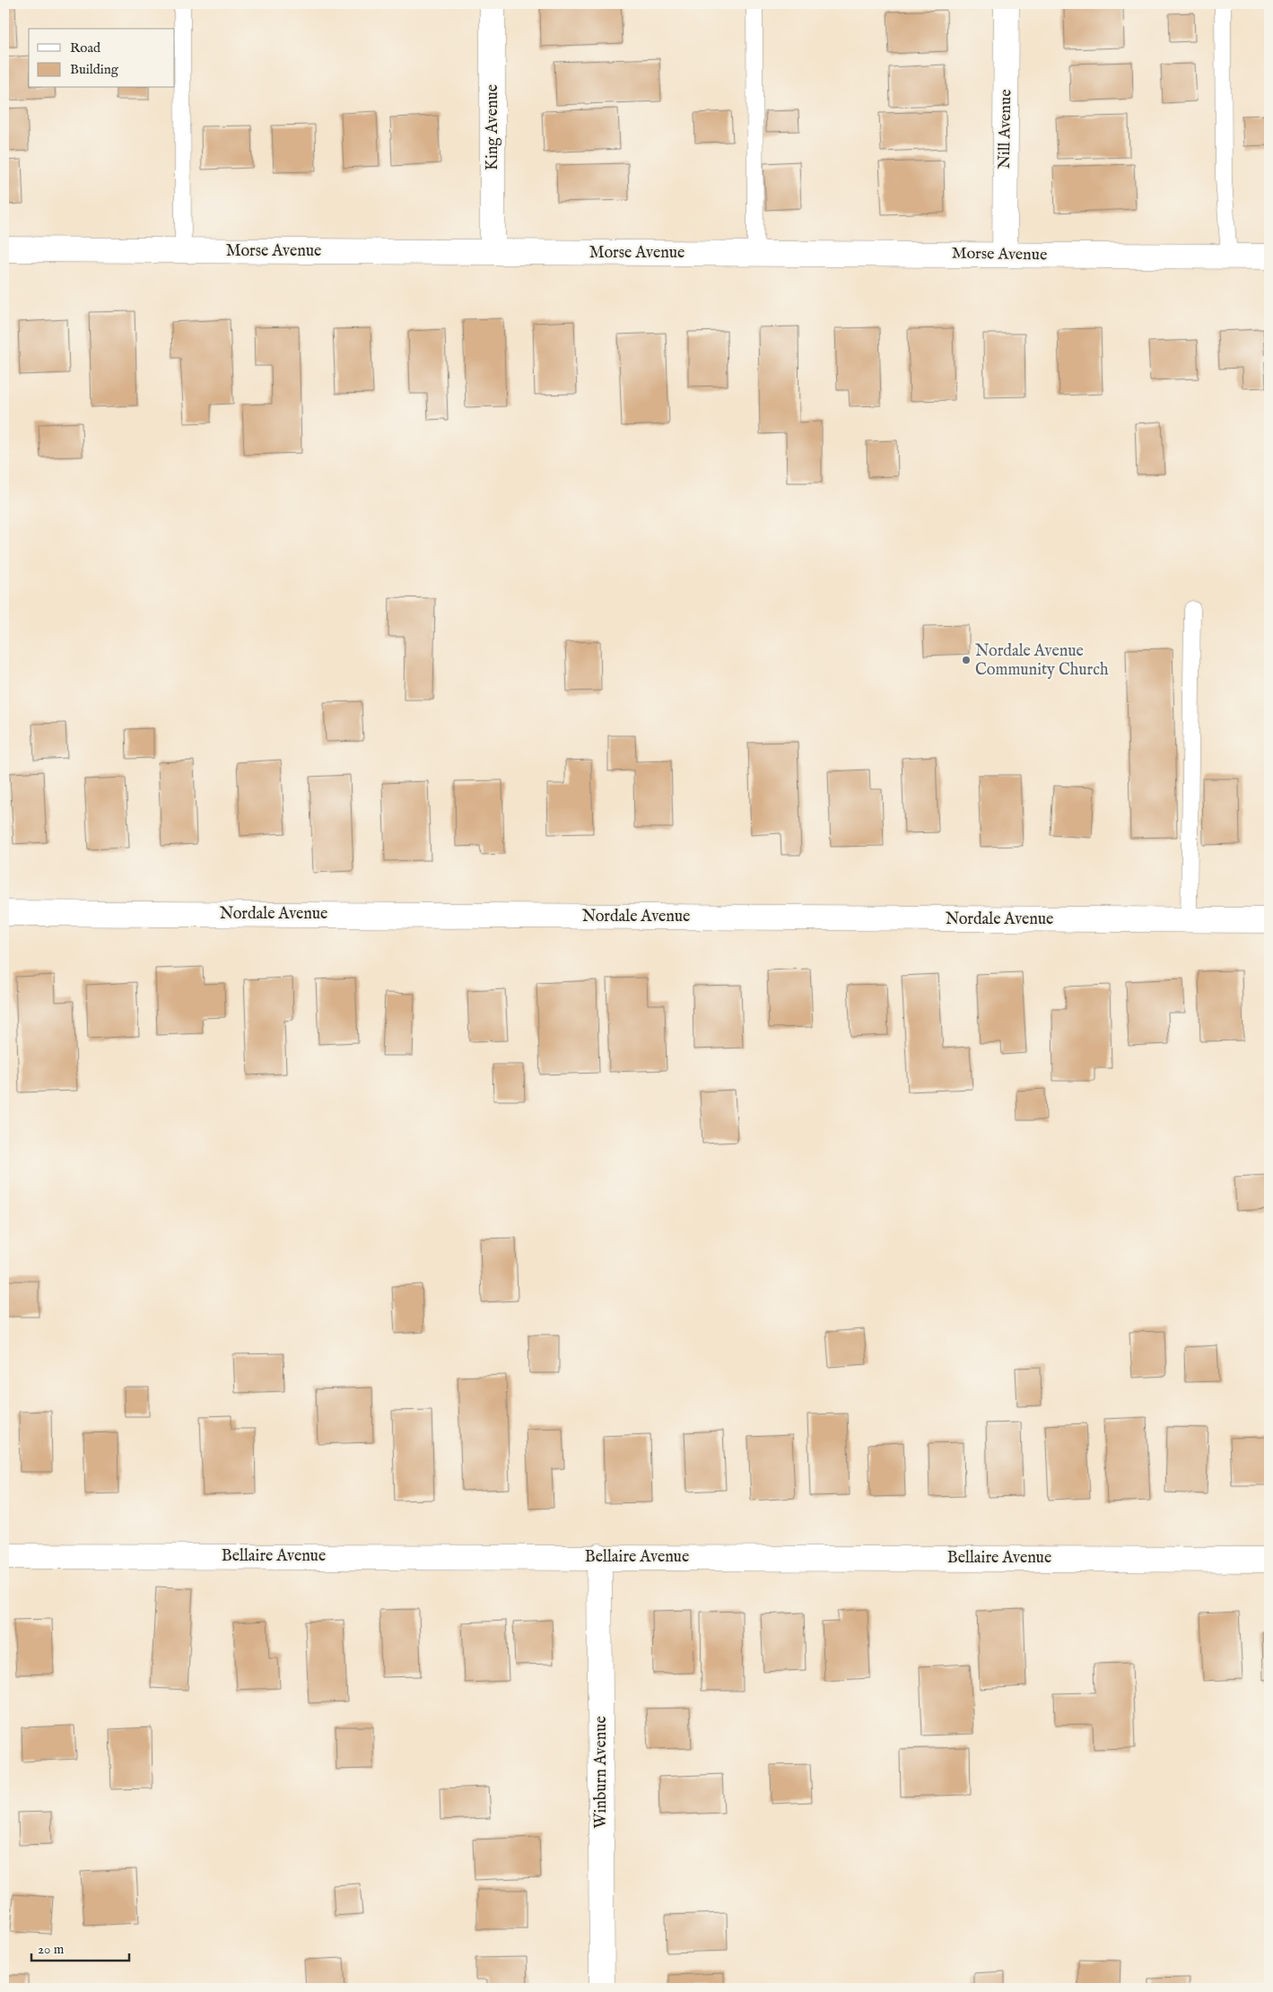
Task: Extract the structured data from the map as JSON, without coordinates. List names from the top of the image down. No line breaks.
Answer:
{"streets":{"street":["King Avenue","Nill Avenue","Morse Avenue","Nordale Avenue","Bellaire Avenue","Winburn Avenue"]},"crossings":[["King Avenue","Morse Avenue"],["Nill Avenue","Morse Avenue"],["Bellaire Avenue","Winburn Avenue"]],"places":["Nordale Avenue Community Church"],"legend":["Road","Building"],"scale_bar":"20 m"}
